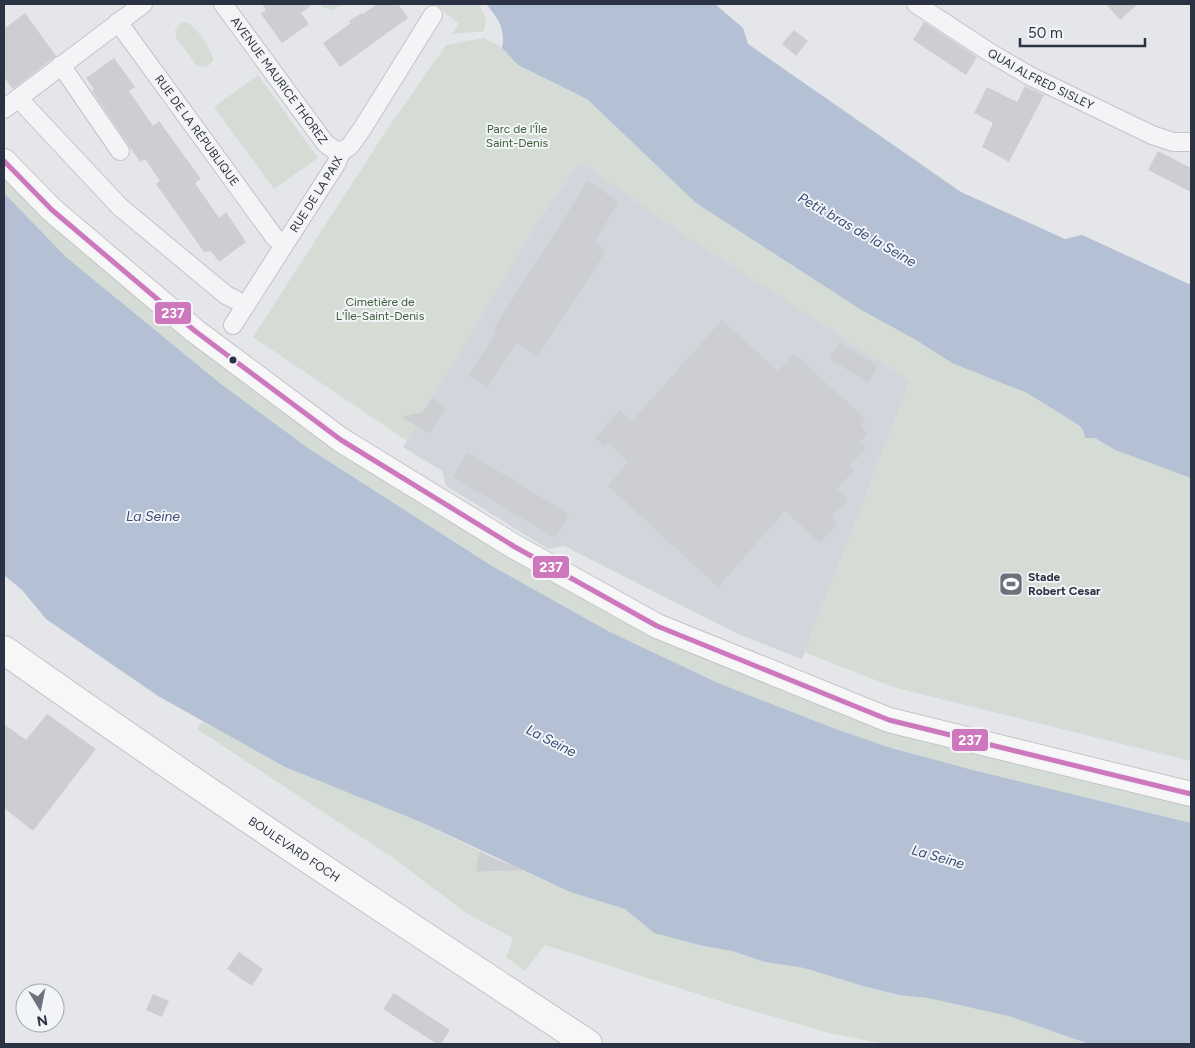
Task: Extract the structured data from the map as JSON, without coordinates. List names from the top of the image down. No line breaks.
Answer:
{"streets":{"main road":["BOULEVARD FOCH"],"street":["QUAI ALFRED SISLEY","AVENUE MAURICE THOREZ","RUE DE LA RÉPUBLIQUE","RUE DE LA PAIX"]},"crossings":[["AVENUE MAURICE THOREZ","RUE DE LA PAIX"]],"water":["Petit bras de la Seine","La Seine"],"parks":["Parc de l'Île Saint-Denis","Cimetière de L'Île-Saint-Denis"],"places":{"sports":["Stade Robert Cesar"]},"lines":["transit line 237"],"scale_bar":"50 m","north":"bottom"}
